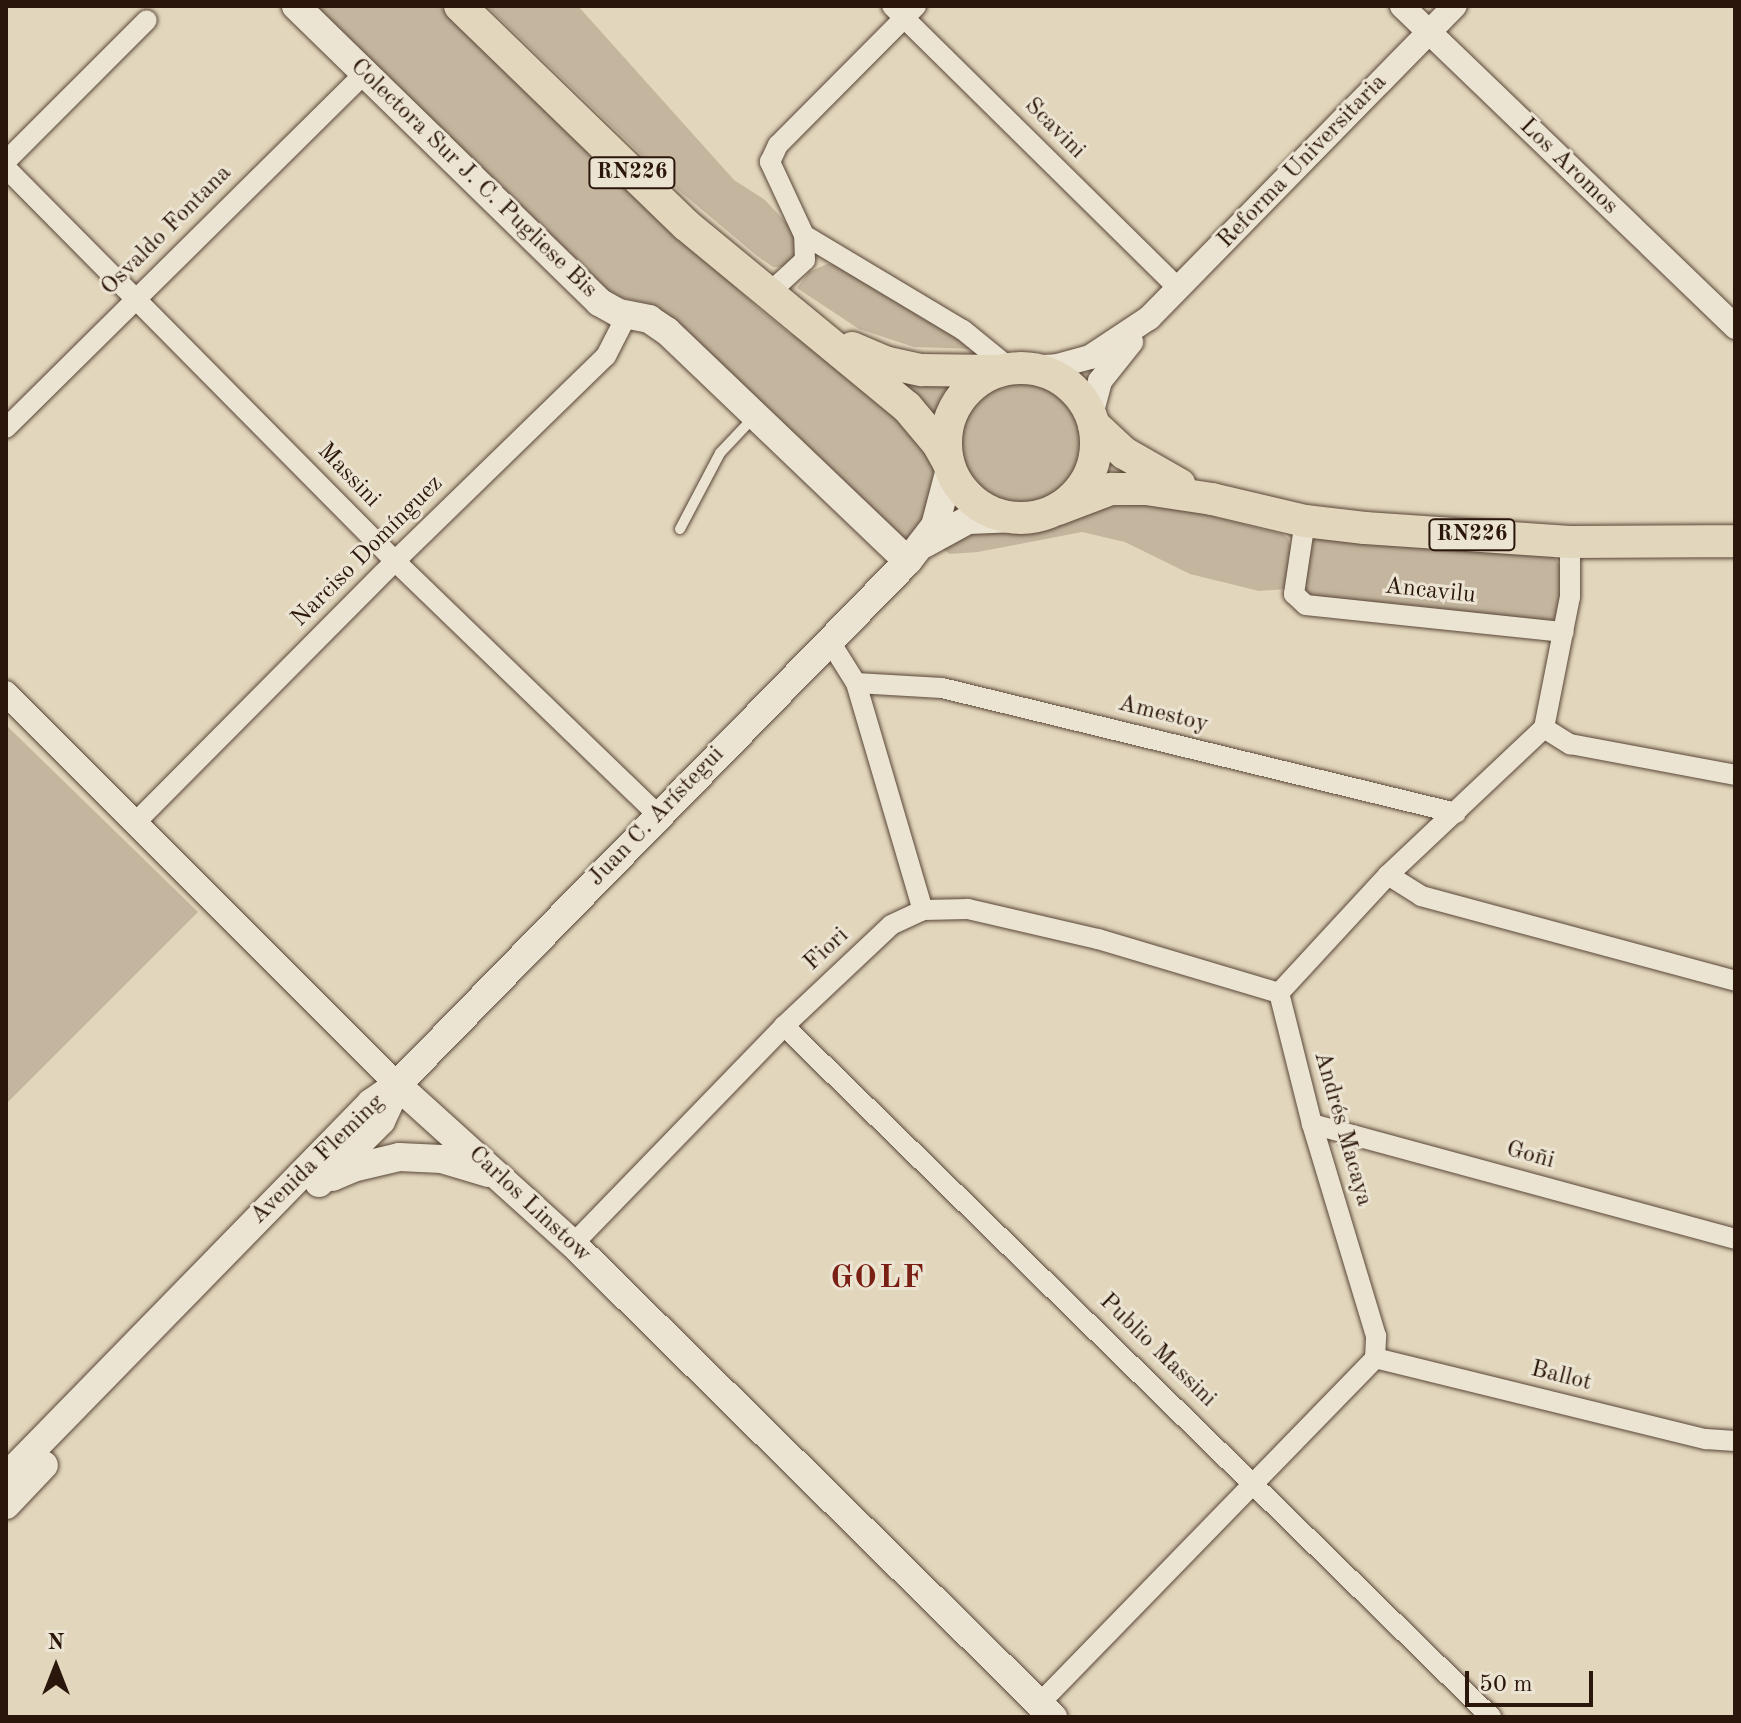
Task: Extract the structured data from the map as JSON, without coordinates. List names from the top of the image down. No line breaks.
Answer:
{"streets":{"highway":["RN226"],"main road":["Colectora Sur J. C. Pugliese Bis","Juan C. Arístegui","Avenida Fleming","Carlos Linstow"],"street":["Scavini","Reforma Universitaria","Los Aromos","Osvaldo Fontana","Massini","Narciso Domínguez","Ancavilu","Amestoy","Fiori","Andrés Macaya","Goñi","Publio Massini","Ballot"]},"crossings":[["Scavini","Reforma Universitaria"],["Reforma Universitaria","Los Aromos"],["Reforma Universitaria","RN226"],["Reforma Universitaria","Juan C. Arístegui"],["RN226","Ancavilu"],["RN226","Juan C. Arístegui"],["Colectora Sur J. C. Pugliese Bis","Osvaldo Fontana"],["Colectora Sur J. C. Pugliese Bis","Narciso Domínguez"],["Colectora Sur J. C. Pugliese Bis","Juan C. Arístegui"],["Osvaldo Fontana","Massini"],["Massini","Narciso Domínguez"],["Massini","Juan C. Arístegui"],["Narciso Domínguez","Carlos Linstow"],["Juan C. Arístegui","Avenida Fleming"],["Juan C. Arístegui","Carlos Linstow"],["Fiori","Carlos Linstow"],["Fiori","Publio Massini"],["Andrés Macaya","Goñi"],["Andrés Macaya","Ballot"],["Avenida Fleming","Carlos Linstow"]],"districts":["GOLF"],"scale_bar":"50 m","north":"top"}
